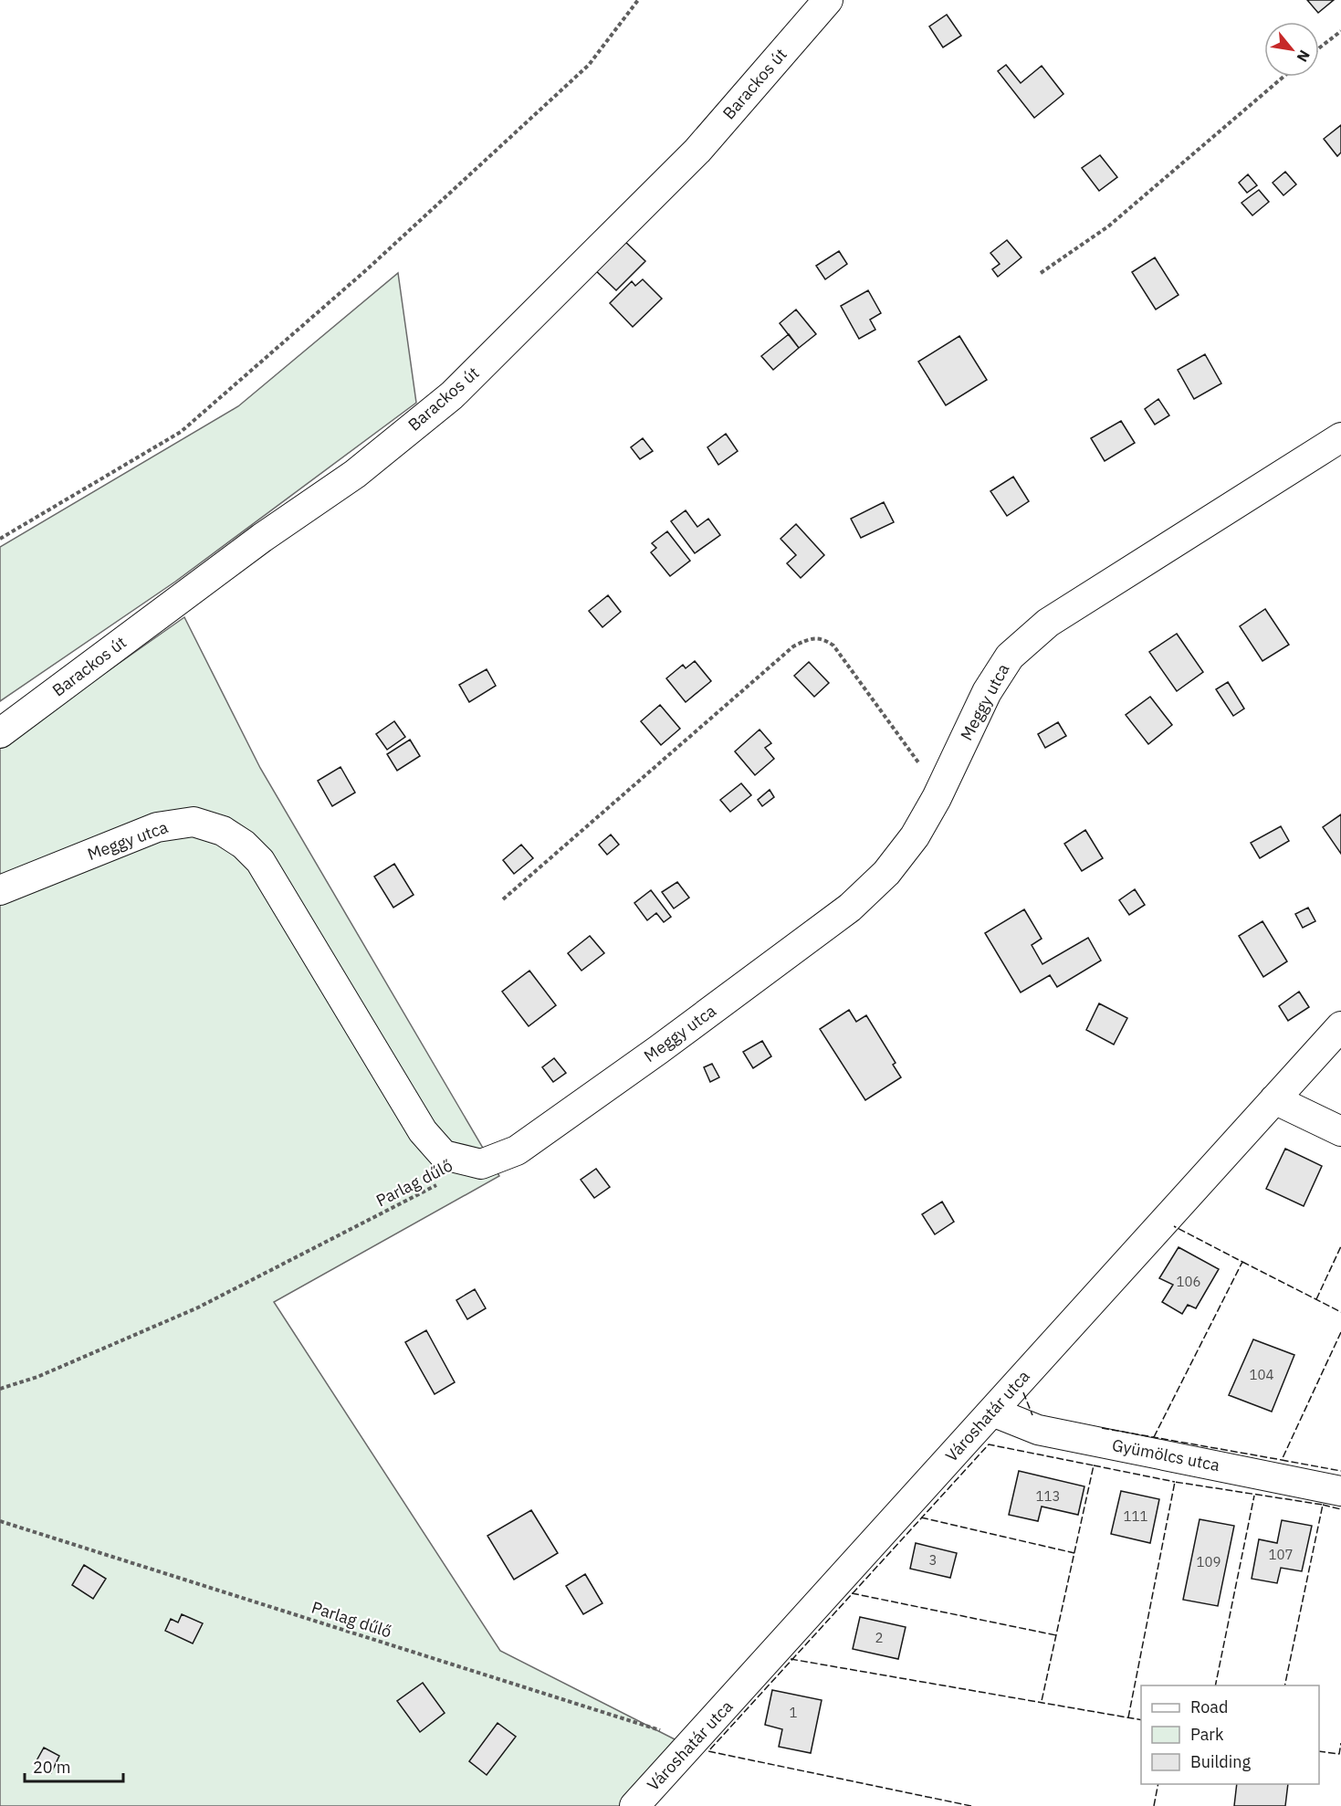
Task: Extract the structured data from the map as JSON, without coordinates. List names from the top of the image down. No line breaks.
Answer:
{"streets":{"street":["Barackos út","Meggy utca","Városhatár utca","Gyümölcs utca"],"path":["Parlag dűlő"]},"crossings":[["Meggy utca","Parlag dűlő"],["Parlag dűlő","Városhatár utca"],["Városhatár utca","Gyümölcs utca"]],"house_numbers":["106","104","113","111","107","3","109","2","1"],"legend":["Road","Park","Building"],"scale_bar":"20 m","north":"bottom right"}
